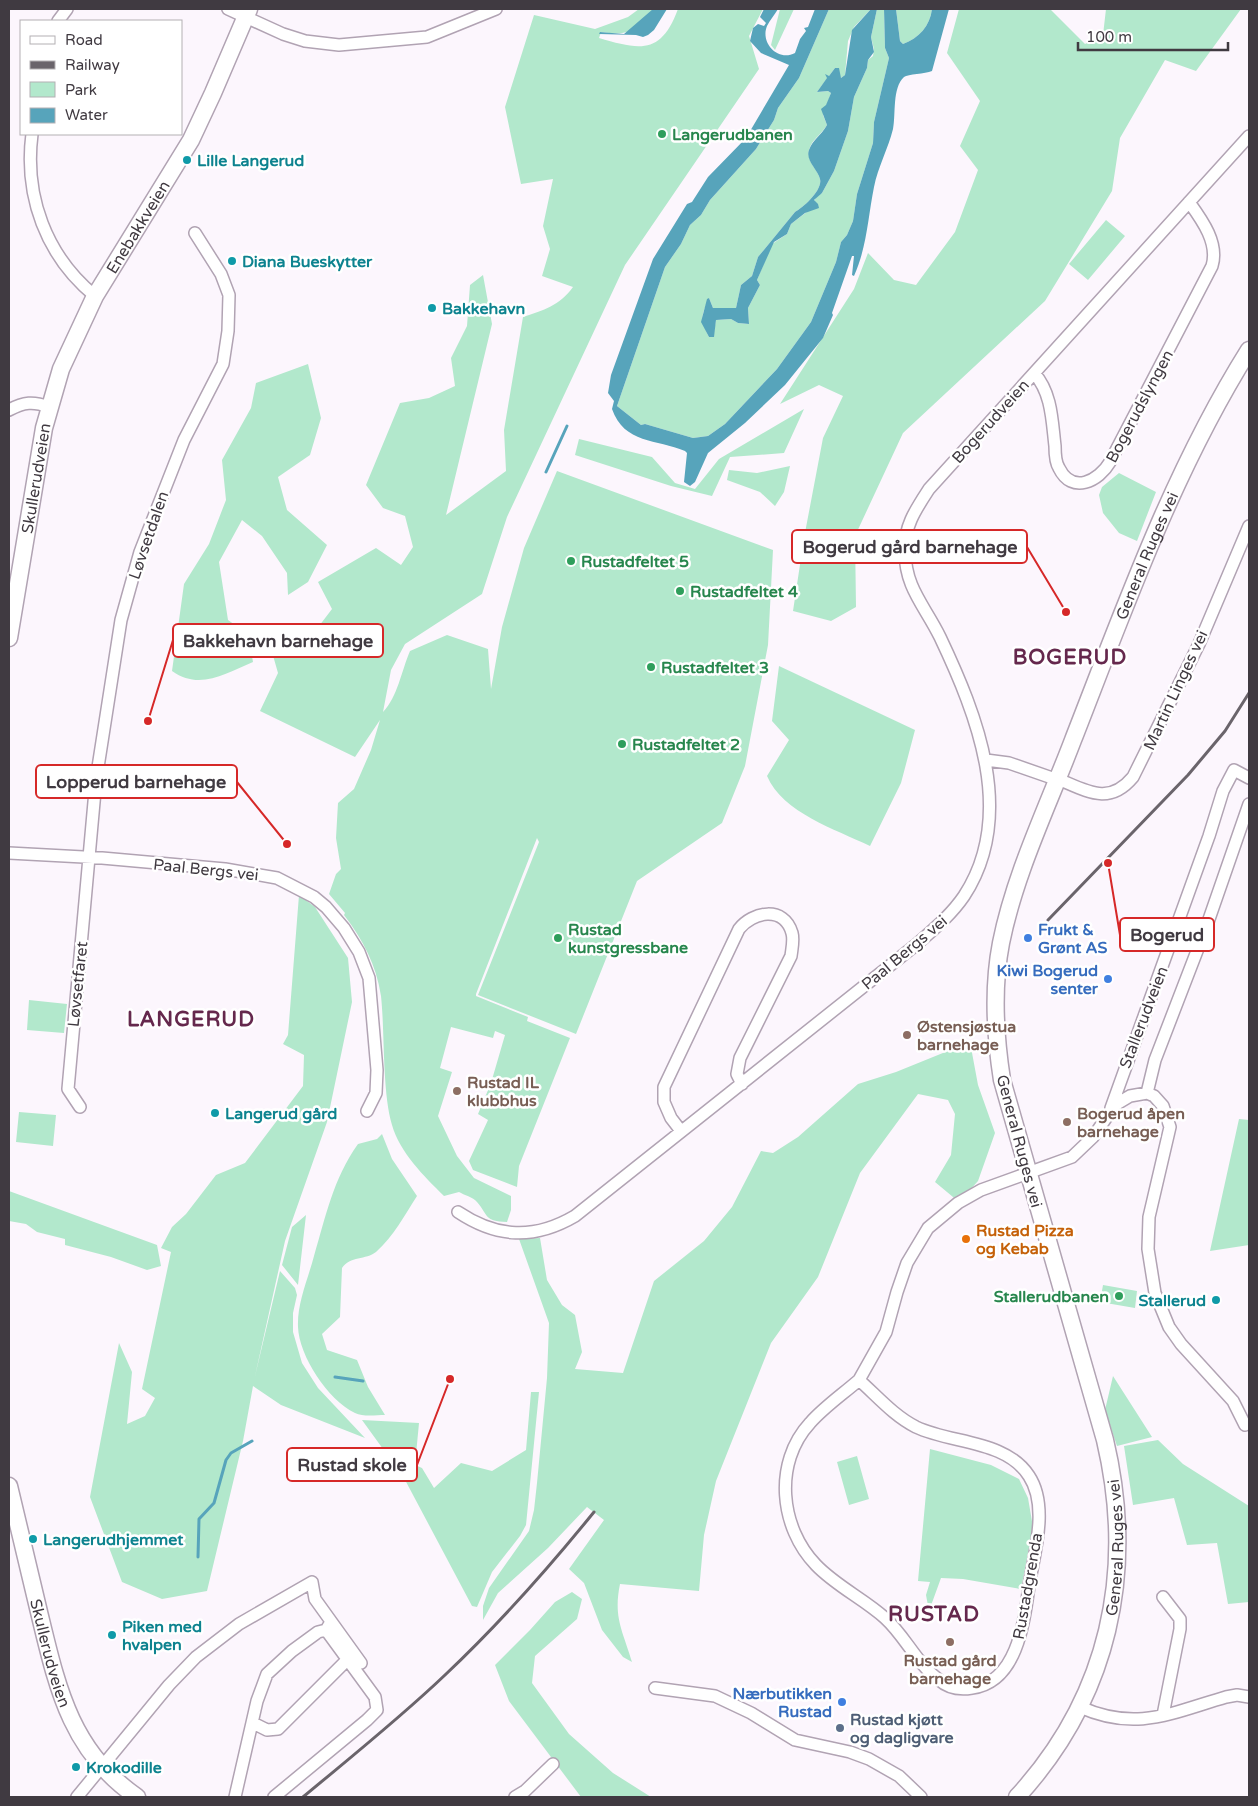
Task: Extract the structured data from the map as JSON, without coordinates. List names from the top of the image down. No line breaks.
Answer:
{"streets":{"main road":["Enebakkveien","Skullerudveien","General Ruges vei"],"street":["Bogerudslyngen","Bogerudveien","Løvsetdalen","Martin Linges vei","Paal Bergs vei","Løvsetfaret","Stallerudveien","Rustadgrenda"]},"crossings":[["Enebakkveien","Skullerudveien"],["Bogerudslyngen","Bogerudveien"],["Bogerudveien","Paal Bergs vei"],["Løvsetdalen","Paal Bergs vei"],["Løvsetdalen","Løvsetfaret"],["General Ruges vei","Martin Linges vei"],["General Ruges vei","Stallerudveien"],["General Ruges vei","Rustadgrenda"],["Paal Bergs vei","Løvsetfaret"],["Stallerudveien","Rustadgrenda"]],"districts":["BOGERUD","LANGERUD","RUSTAD"],"places":["Langerudbanen","Lille Langerud","Diana Bueskytter","Bakkehavn","Rustadfeltet 5","Rustadfeltet 4","Bogerud gård barnehage","Rustadfeltet 3","Bakkehavn barnehage","Rustadfeltet 2","Lopperud barnehage","Bogerud","Rustad kunstgressbane","Frukt & Grønt AS","Kiwi Bogerud senter","Østensjøstua barnehage","Rustad IL klubbhus","Langerud gård","Bogerud åpen barnehage","Rustad Pizza og Kebab","Stallerudbanen","Stallerud","Rustad skole","Langerudhjemmet","Piken med hvalpen","Rustad gård barnehage","Nærbutikken Rustad","Rustad kjøtt og dagligvare","Krokodille"],"legend":["Road","Railway","Park","Water"],"scale_bar":"100 m"}
